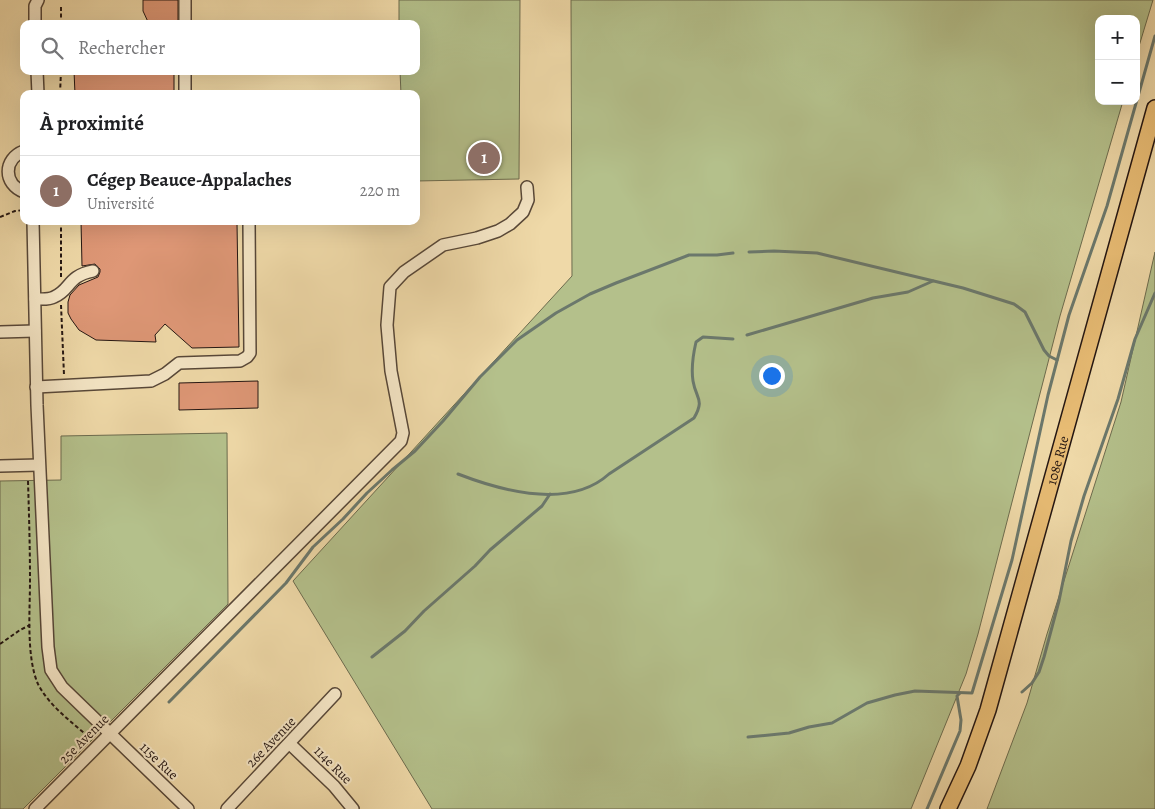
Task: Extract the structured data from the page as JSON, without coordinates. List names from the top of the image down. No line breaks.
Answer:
{"streets":{"main road":["108e Rue"],"street":["25e Avenue","26e Avenue","115e Rue","114e Rue"]},"crossings":[["25e Avenue","115e Rue"],["26e Avenue","114e Rue"]],"page":{"map_buttons":["+","−"],"search":"Rechercher","heading":"À proximité","pins":"1","list":[{"mark":"1","name":"Cégep Beauce-Appalaches","note":"Université","value":"220 m"}]}}
